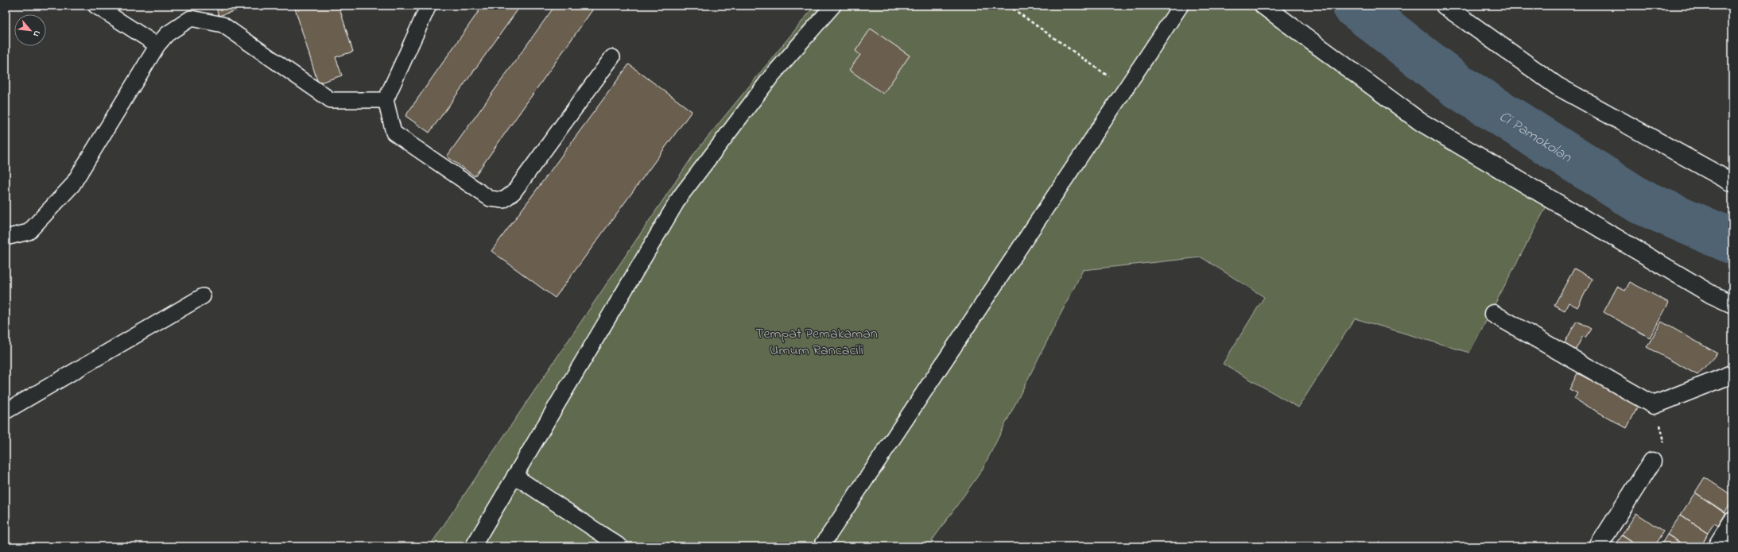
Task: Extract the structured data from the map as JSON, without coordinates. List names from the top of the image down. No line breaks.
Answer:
{"water":["Ci Pamokolan"],"parks":["Tempat Pemakaman Umum Rancacili"],"north":"bottom right"}
